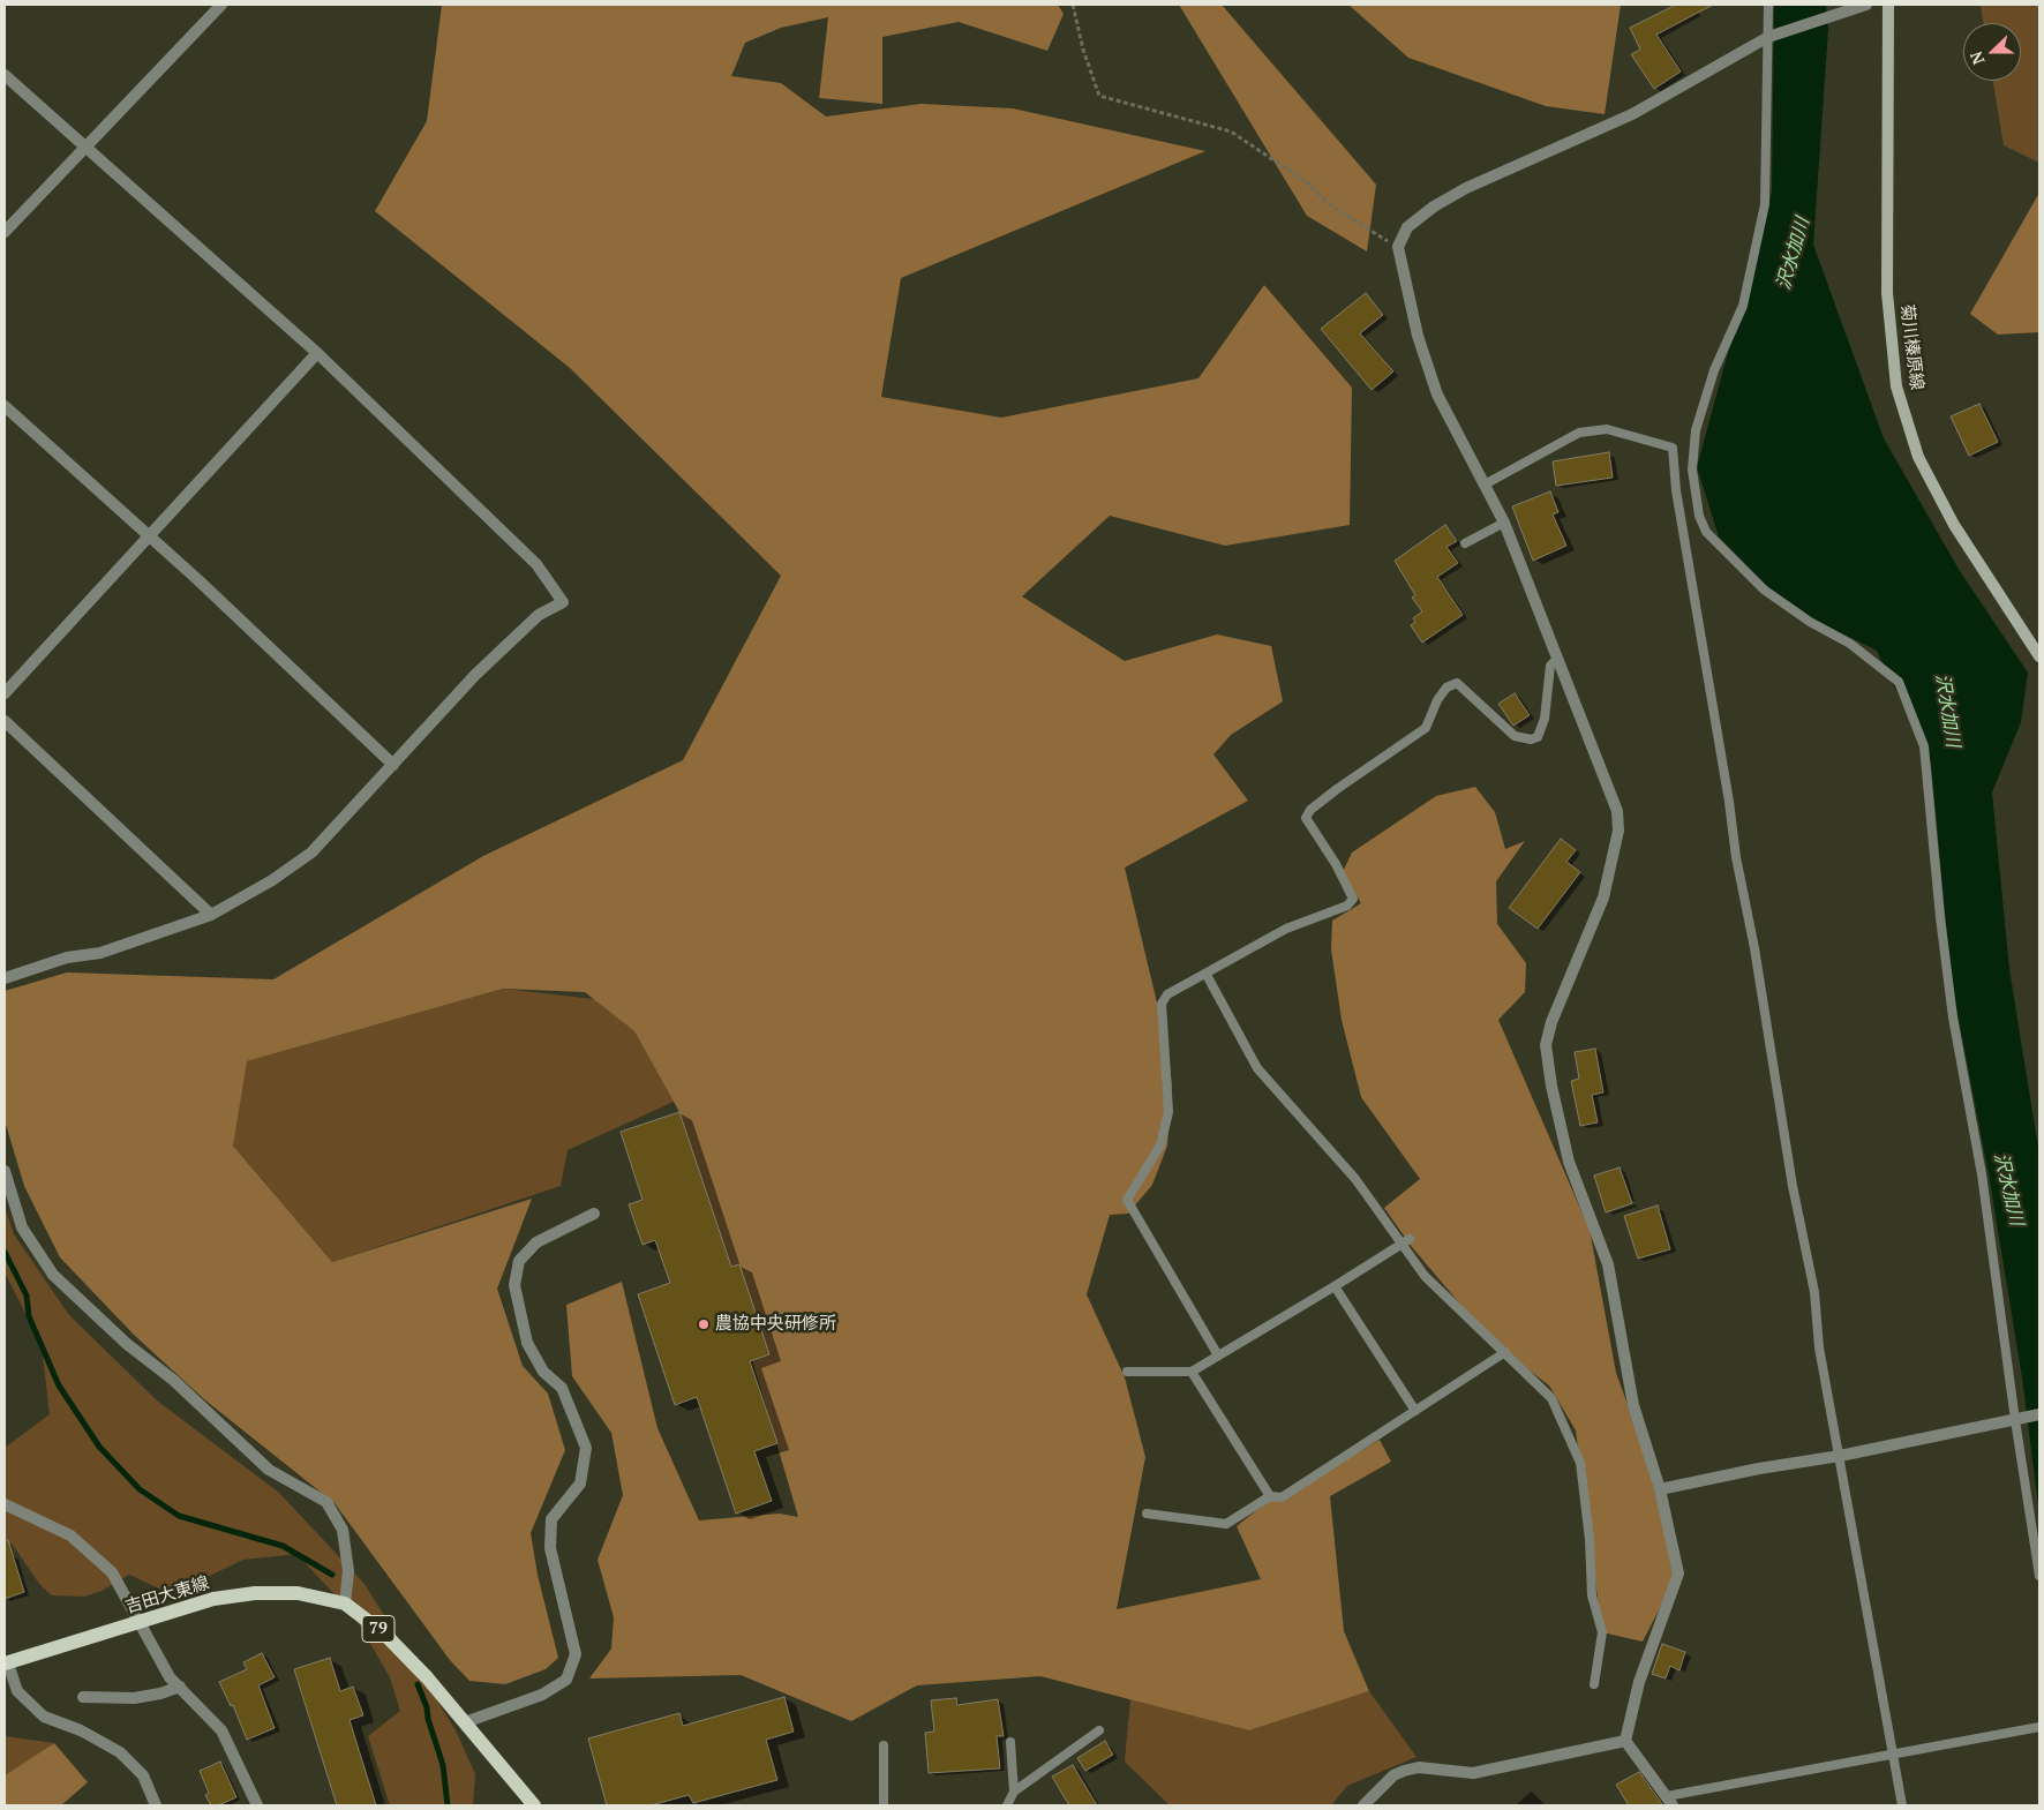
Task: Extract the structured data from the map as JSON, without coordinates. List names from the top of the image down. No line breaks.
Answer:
{"streets":{"main road":["菊川榛原線","吉田大東線","79"]},"water":["沢水加川"],"places":["農協中央研修所"],"north":"left"}
